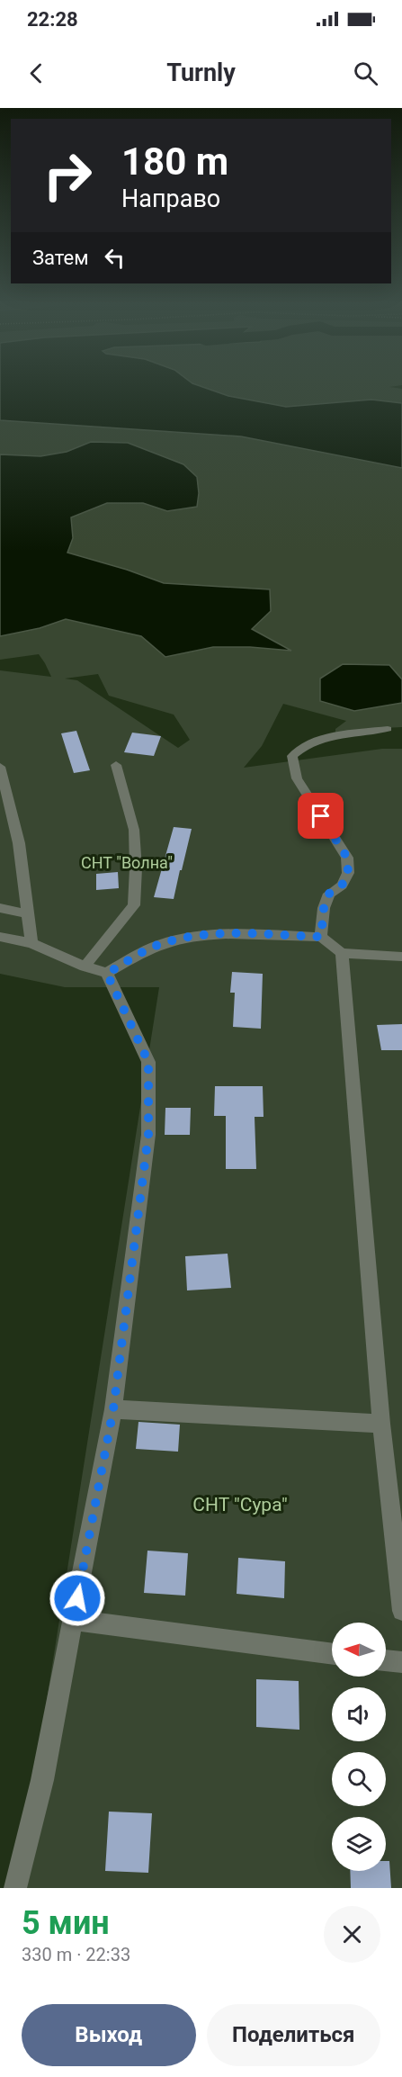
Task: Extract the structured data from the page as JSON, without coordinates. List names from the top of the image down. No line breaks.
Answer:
{"parks":["СНТ \"Волна\"","СНТ \"Сура\""],"north":"left","page":{"status":"22:28","header":"Turnly","turn":["180 m","Направо"],"then":"Затем","heading":["5 мин","330 m · 22:33"],"buttons":["Выход","Поделиться"]}}
